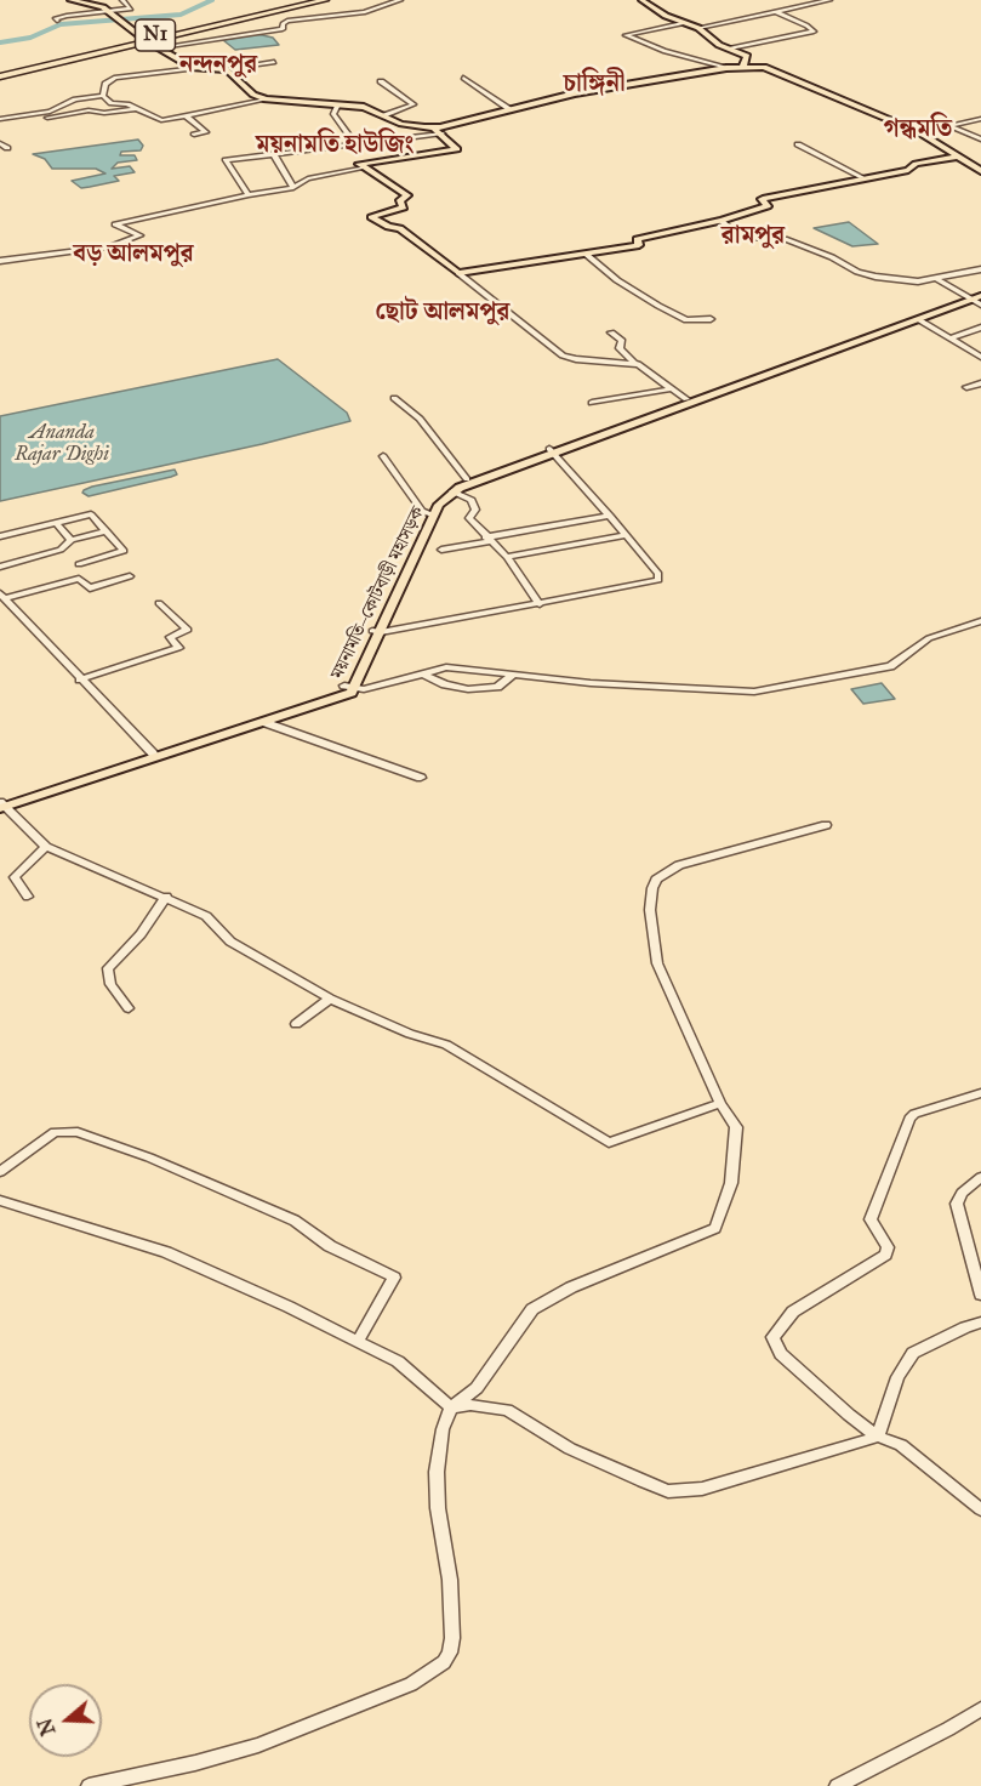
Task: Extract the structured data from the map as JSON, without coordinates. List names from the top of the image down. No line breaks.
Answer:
{"streets":{"highway":["N1"],"main road":["ময়নামতি–কোটবাড়ী মহাসড়ক"]},"districts":["নন্দনপুর","চাঙ্গিনী","গন্ধমতি","ময়নামতি হাউজিং","রামপুর","বড় আলমপুর","ছোট আলমপুর"],"water":["Ananda Rajar Dighi"],"north":"left"}
